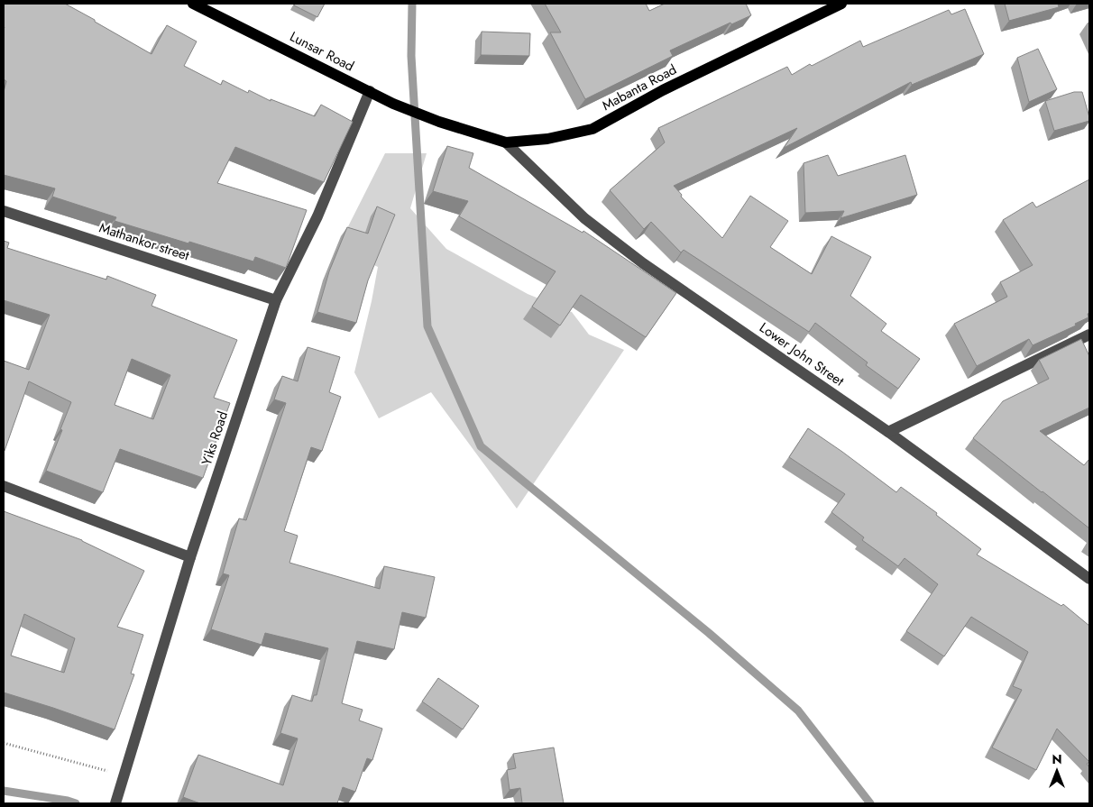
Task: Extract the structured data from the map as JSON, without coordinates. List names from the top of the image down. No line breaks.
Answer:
{"streets":{"main road":["Lunsar Road","Mabanta Road"],"street":["Mathankor street","Lower John Street","Yiks Road"]},"crossings":[["Lunsar Road","Mabanta Road"],["Lunsar Road","Yiks Road"],["Mabanta Road","Lower John Street"],["Mathankor street","Yiks Road"]],"north":"top"}
